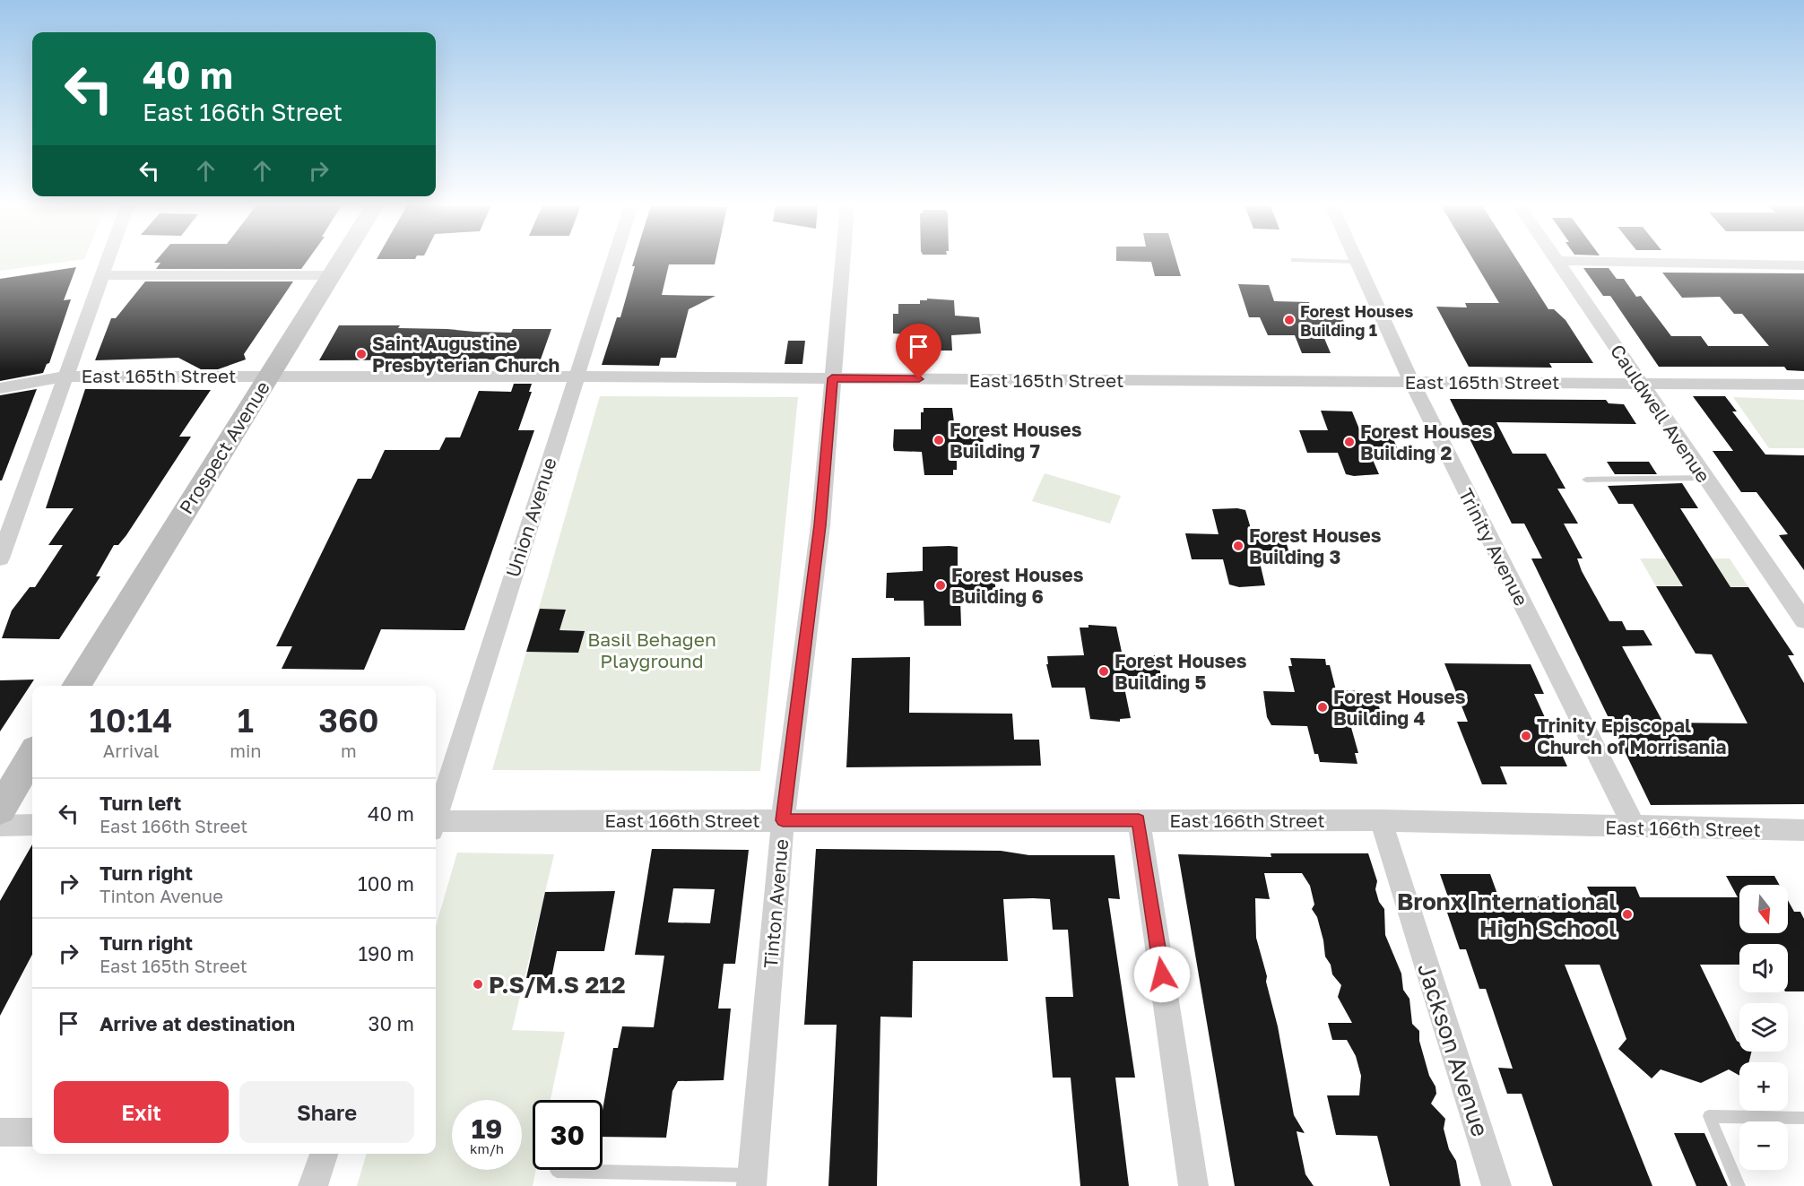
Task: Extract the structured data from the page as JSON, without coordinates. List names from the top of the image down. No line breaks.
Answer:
{"streets":{"street":["East 165th Street","Cauldwell Avenue","Prospect Avenue","Union Avenue","Trinity Avenue","East 166th Street","Tinton Avenue","Jackson Avenue"]},"crossings":[["East 165th Street","Cauldwell Avenue"],["East 165th Street","Prospect Avenue"],["East 165th Street","Union Avenue"],["East 165th Street","Trinity Avenue"],["East 165th Street","Tinton Avenue"],["Trinity Avenue","East 166th Street"],["East 166th Street","Tinton Avenue"],["East 166th Street","Jackson Avenue"]],"parks":["Basil Behagen Playground"],"places":["Forest Houses Building 1","Saint Augustine Presbyterian Church","Forest Houses Building 7","Forest Houses Building 2","Forest Houses Building 3","Forest Houses Building 6","Forest Houses Building 5","Forest Houses Building 4","Trinity Episcopal Church of Morrisania","Bronx International High School","P.S/M.S 212"],"north":"bottom","page":{"turn":["40 m","East 166th Street"],"eta":["10:14","Arrival","1","min","360","m"],"list":[{"name":"Turn left","note":"East 166th Street","value":"40 m"},{"name":"Turn right","note":"Tinton Avenue","value":"100 m"},{"name":"Turn right","note":"East 165th Street","value":"190 m"},{"name":"Arrive at destination","value":"30 m"}],"map_buttons":["+","−"],"buttons":["Exit","Share"],"speed":"19 km/h","limit":"30"}}
